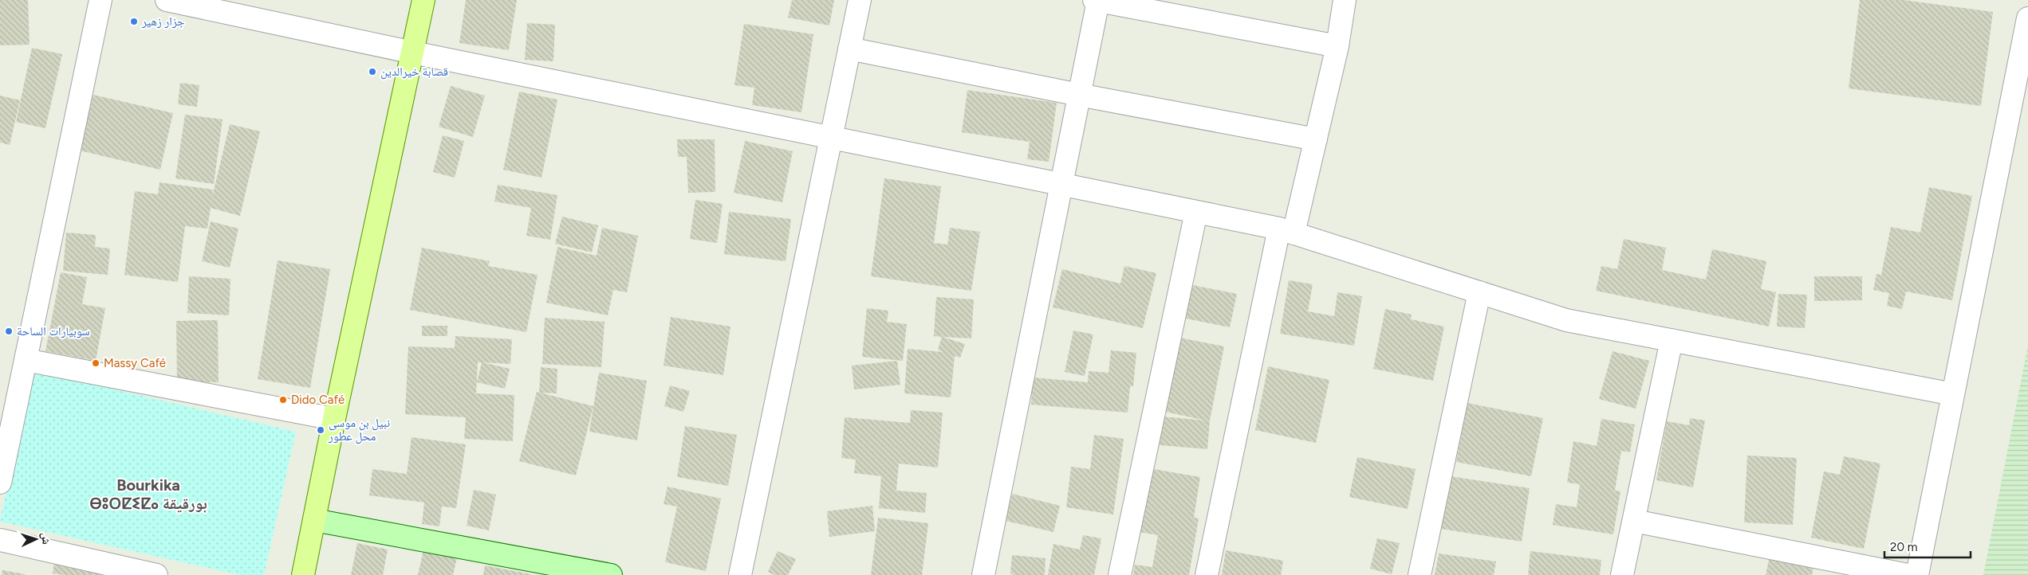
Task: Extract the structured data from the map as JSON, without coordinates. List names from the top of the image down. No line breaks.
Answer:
{"districts":["Bourkika ⴱⵓⵔⵇⵉⵇⴰ بورقيقة"],"places":["جزار زهير","قصابة خيرالدين","سوبيارات الساحة","Massy Café","Dido Café","نبيل بن موسى محل عطور"],"scale_bar":"20 m","north":"right"}
